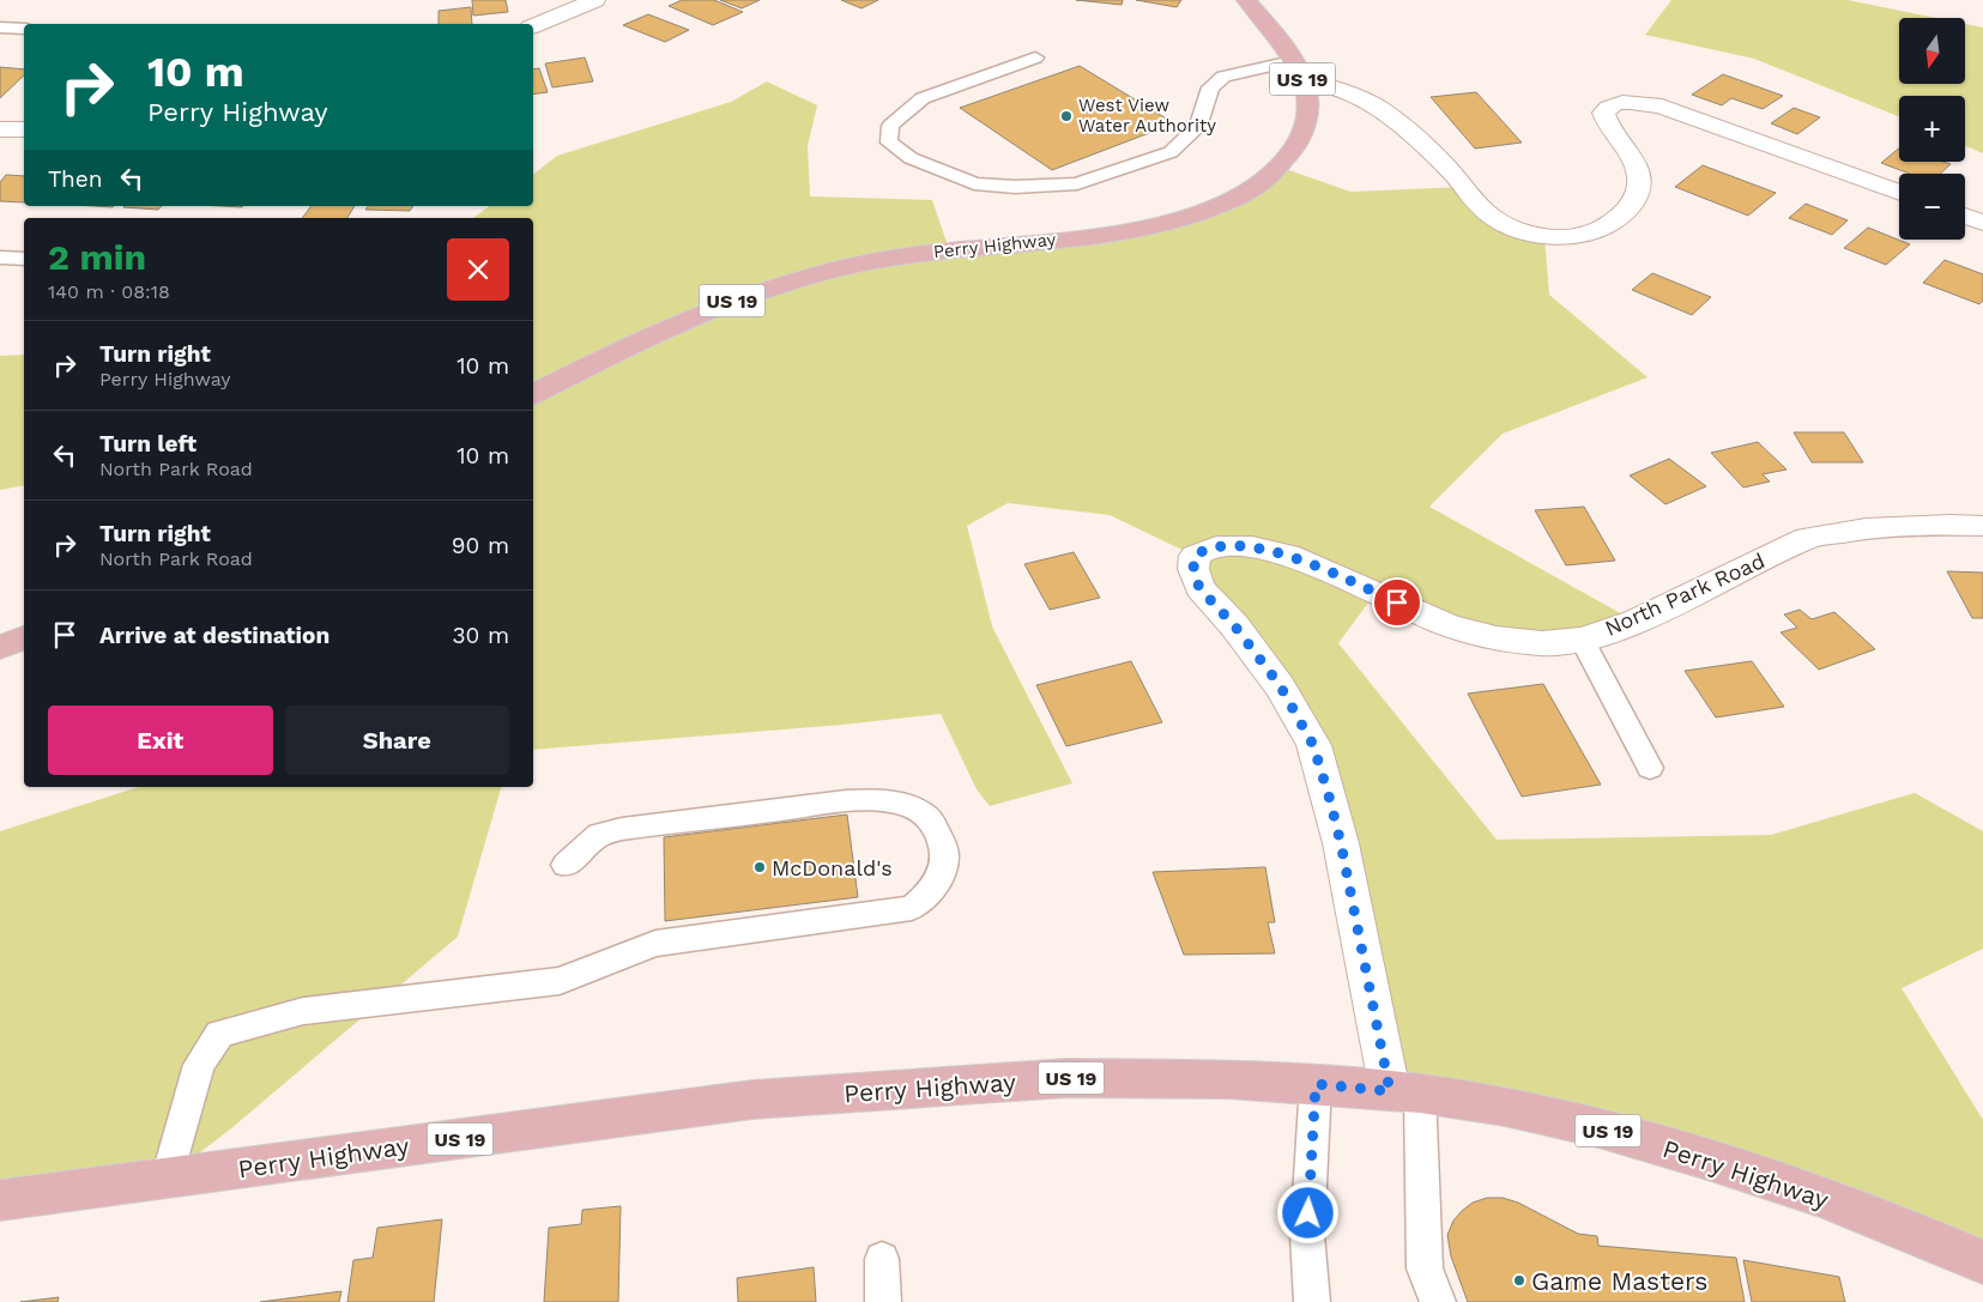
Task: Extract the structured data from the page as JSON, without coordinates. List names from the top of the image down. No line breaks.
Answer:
{"streets":{"main road":["US 19","Perry Highway"],"street":["North Park Road"]},"crossings":[["US 19","Perry Highway"],["Perry Highway","North Park Road"]],"places":["West View Water Authority","McDonald's","Game Masters"],"north":"bottom","page":{"map_buttons":["+","−"],"turn":["10 m","Perry Highway"],"then":"Then","heading":["2 min","140 m · 08:18"],"list":[{"name":"Turn right","note":"Perry Highway","value":"10 m"},{"name":"Turn left","note":"North Park Road","value":"10 m"},{"name":"Turn right","note":"North Park Road","value":"90 m"},{"name":"Arrive at destination","value":"30 m"}],"buttons":["Exit","Share"]}}
